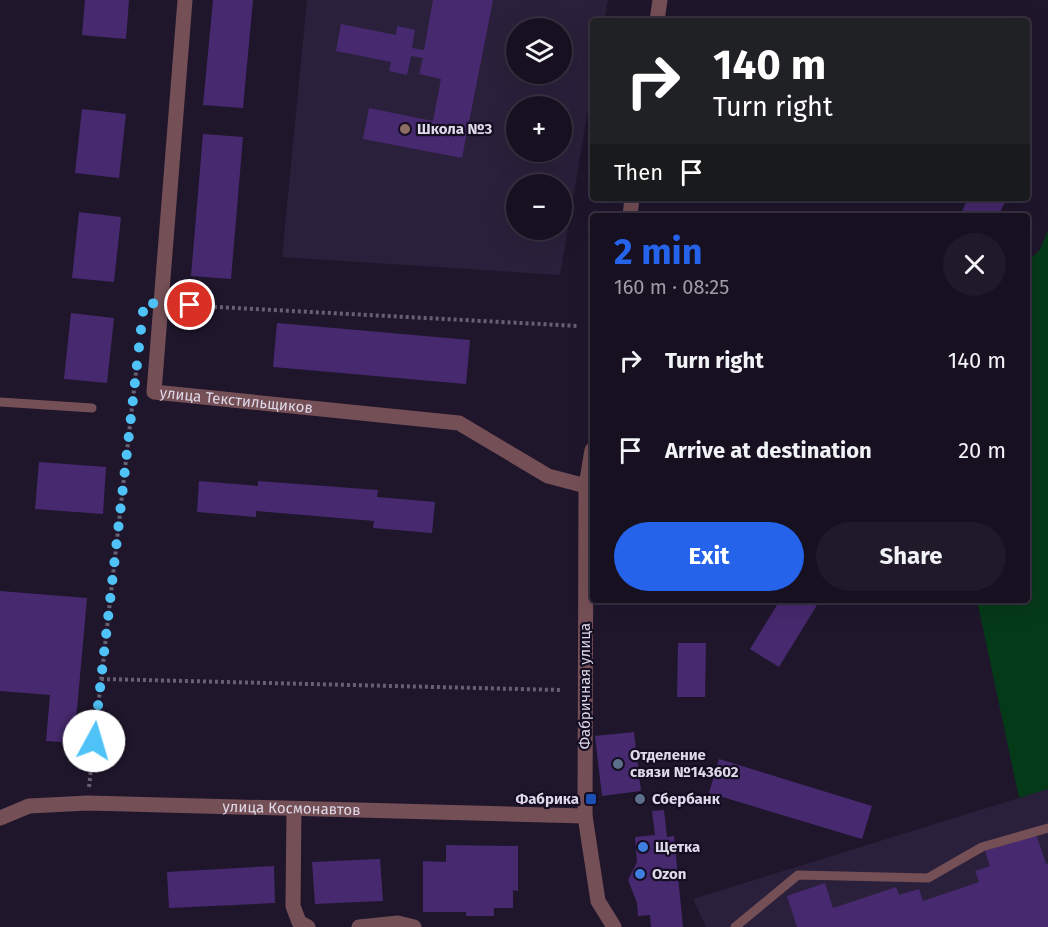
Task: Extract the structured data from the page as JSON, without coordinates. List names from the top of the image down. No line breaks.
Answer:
{"streets":{"street":["улица Текстильщиков","Фабричная улица","улица Космонавтов"]},"crossings":[["улица Текстильщиков","Фабричная улица"],["Фабричная улица","улица Космонавтов"]],"places":{"other":["Школа №3","Отделение связи №143602","Сбербанк","Щетка","Ozon"],"transit":["Фабрика"]},"page":{"map_buttons":["+","−"],"turn":["140 m","Turn right"],"then":"Then","heading":["2 min","160 m · 08:25"],"list":[{"name":"Turn right","value":"140 m"},{"name":"Arrive at destination","value":"20 m"}],"buttons":["Exit","Share"]}}
